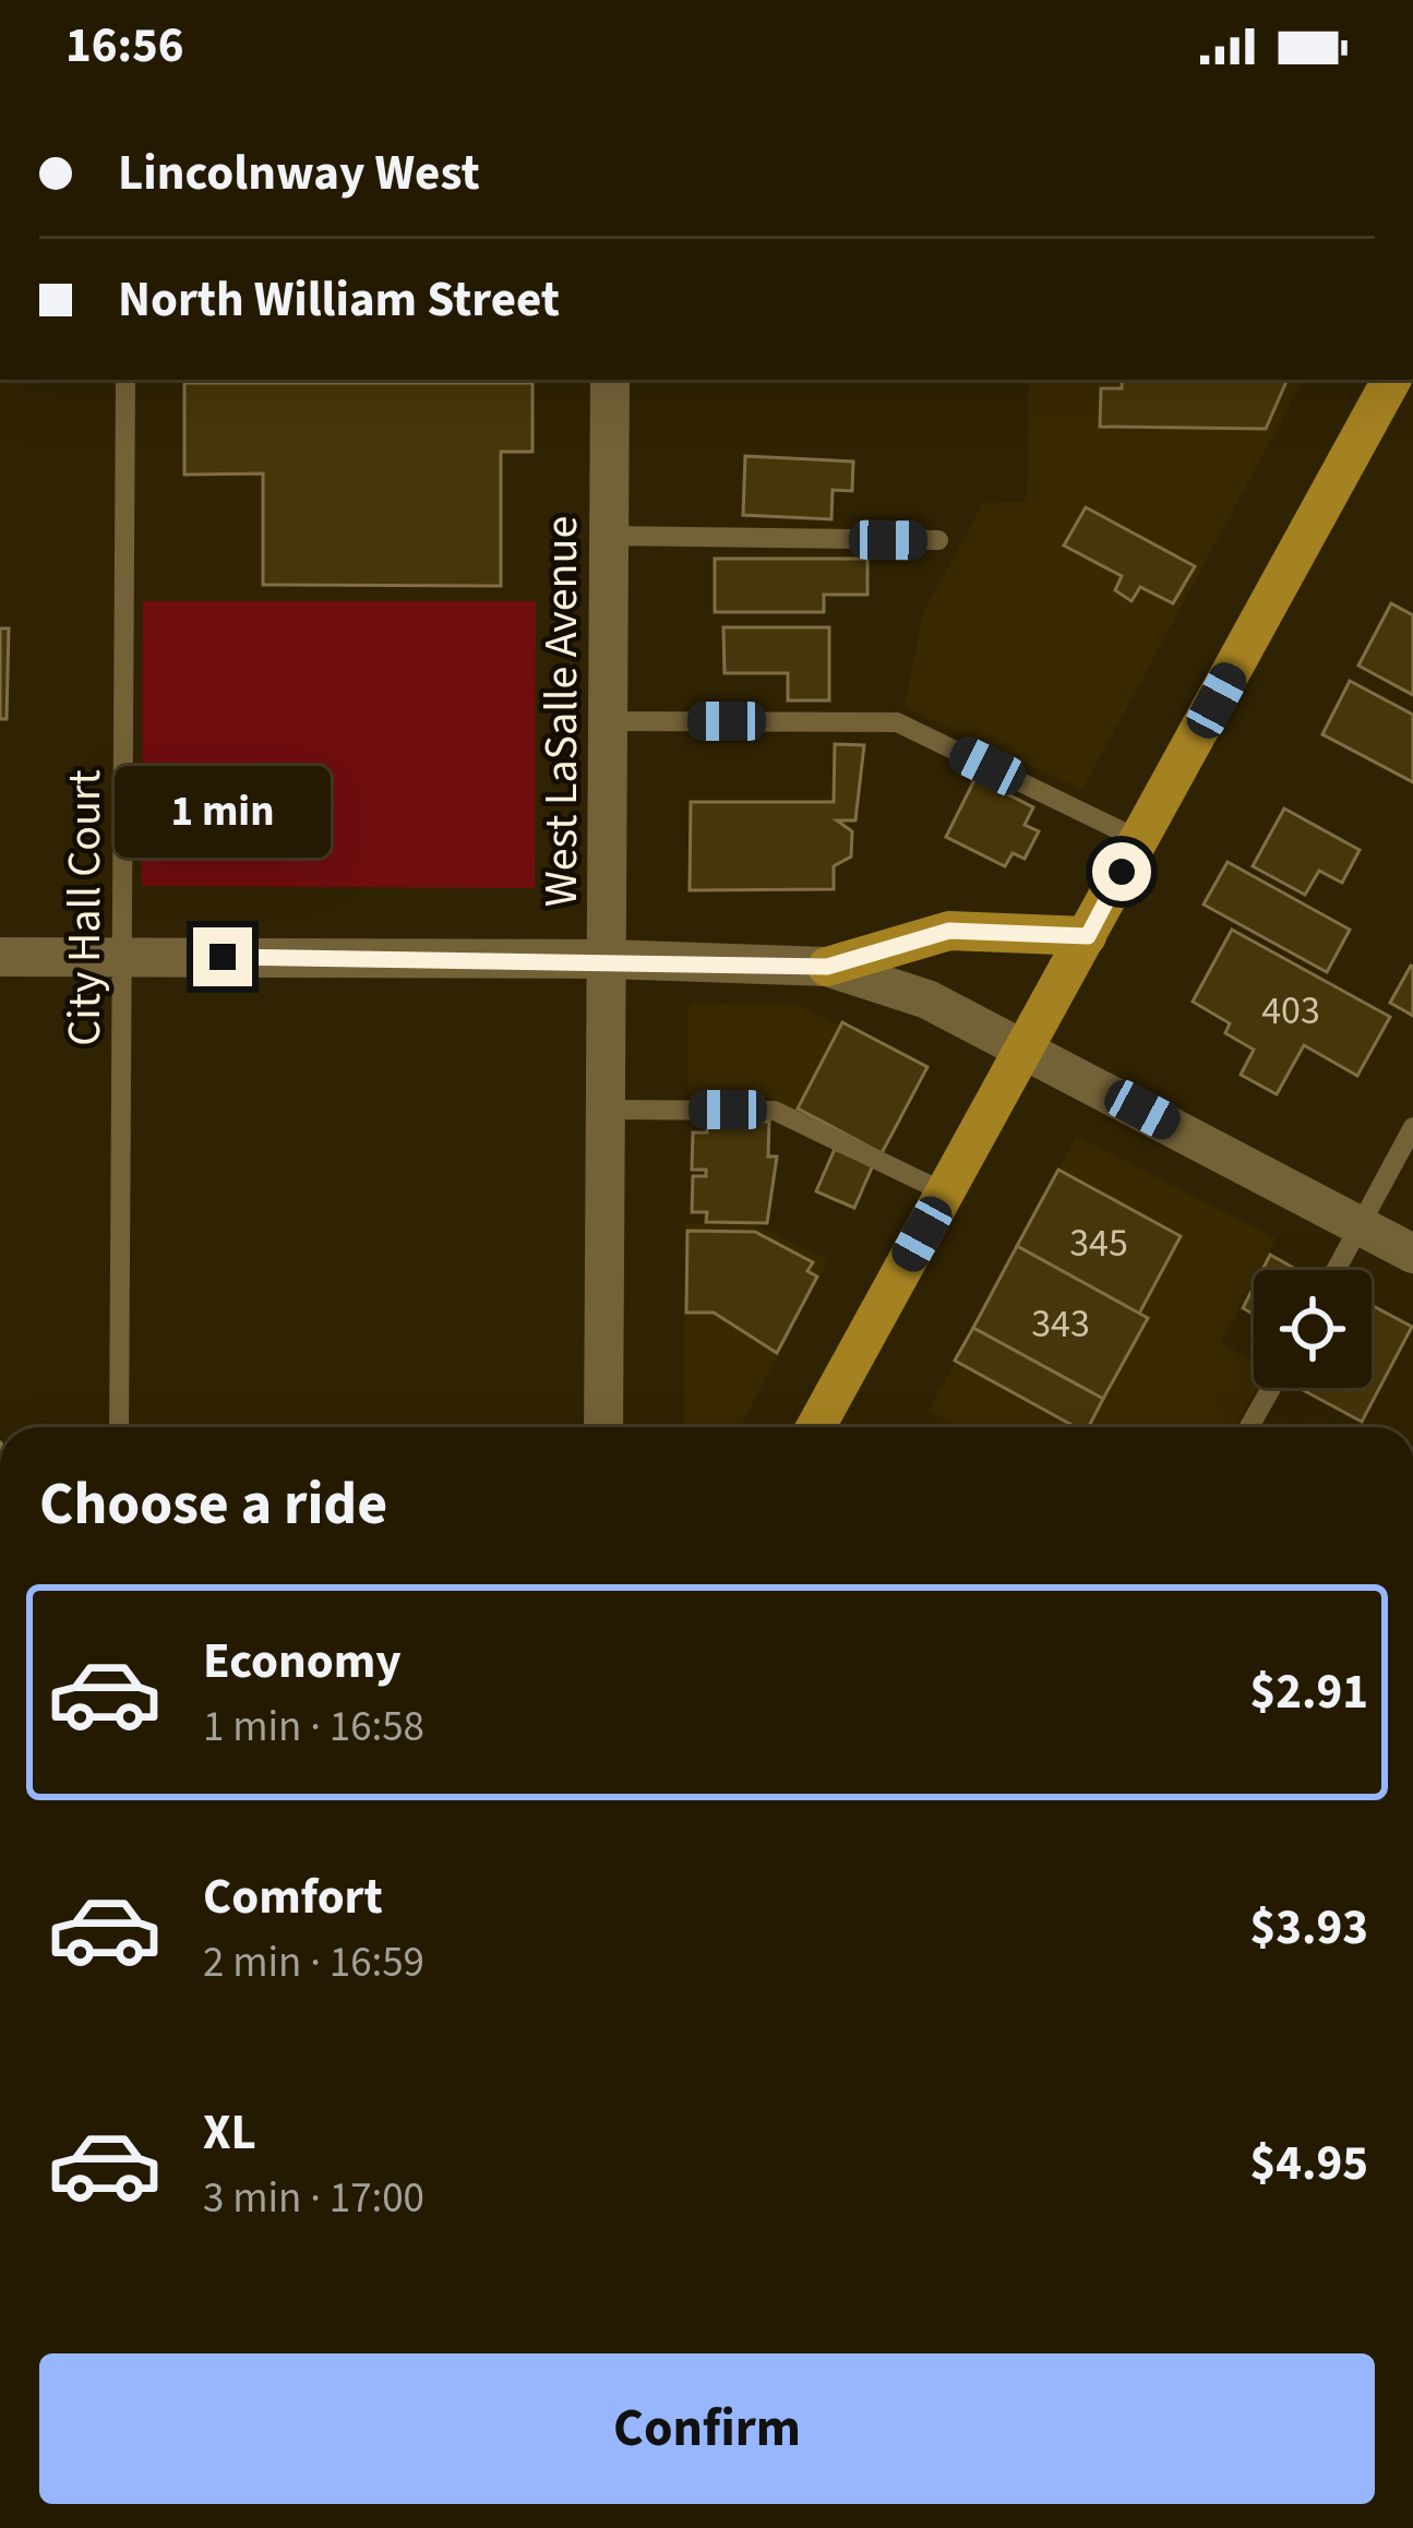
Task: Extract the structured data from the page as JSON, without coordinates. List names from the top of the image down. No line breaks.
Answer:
{"streets":{"main road":["West LaSalle Avenue"],"lane":["City Hall Court"]},"house_numbers":["403","345","343"],"page":{"status":"16:56","banner":["Lincolnway West","North William Street"],"bubble":"1 min","heading":"Choose a ride","list":[{"name":"Economy","note":"1 min · 16:58","value":"$2.91"},{"name":"Comfort","note":"2 min · 16:59","value":"$3.93"},{"name":"XL","note":"3 min · 17:00","value":"$4.95"}],"buttons":"Confirm"}}
